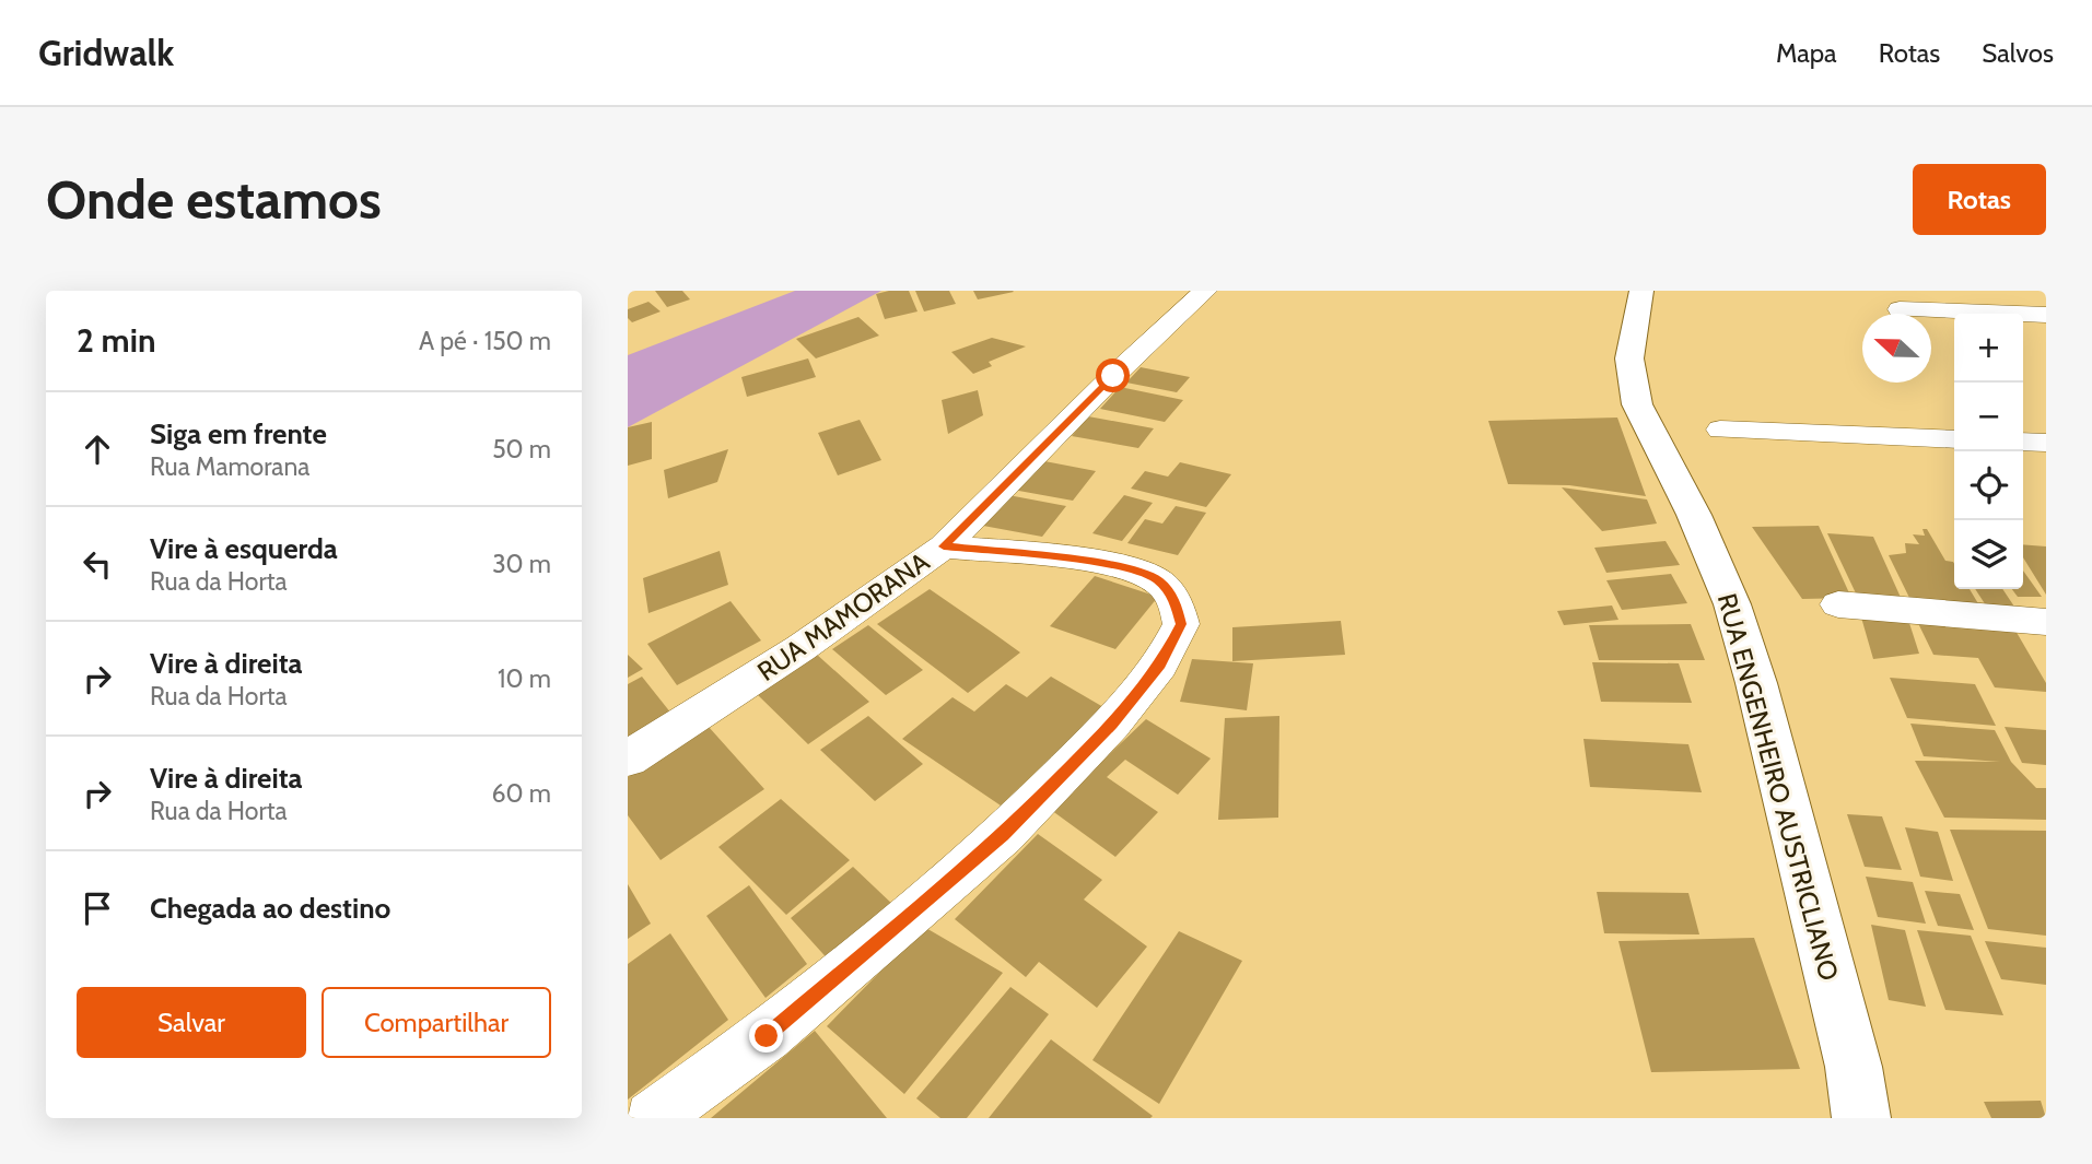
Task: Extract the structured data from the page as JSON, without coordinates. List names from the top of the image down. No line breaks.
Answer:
{"streets":{"main road":["RUA ENGENHEIRO AUSTRICLIANO"],"street":["RUA MAMORANA"]},"north":"left","page":{"header":"Gridwalk","nav":["Mapa","Rotas","Salvos"],"buttons":["Rotas",["Salvar","Compartilhar"]],"title":"Onde estamos","heading":["2 min","A pé · 150 m"],"map_buttons":["+","−"],"list":[["Siga em frente","Rua Mamorana","50 m"],["Vire à esquerda","Rua da Horta","30 m"],["Vire à direita","Rua da Horta","10 m"],["Vire à direita","Rua da Horta","60 m"],"Chegada ao destino"]}}
